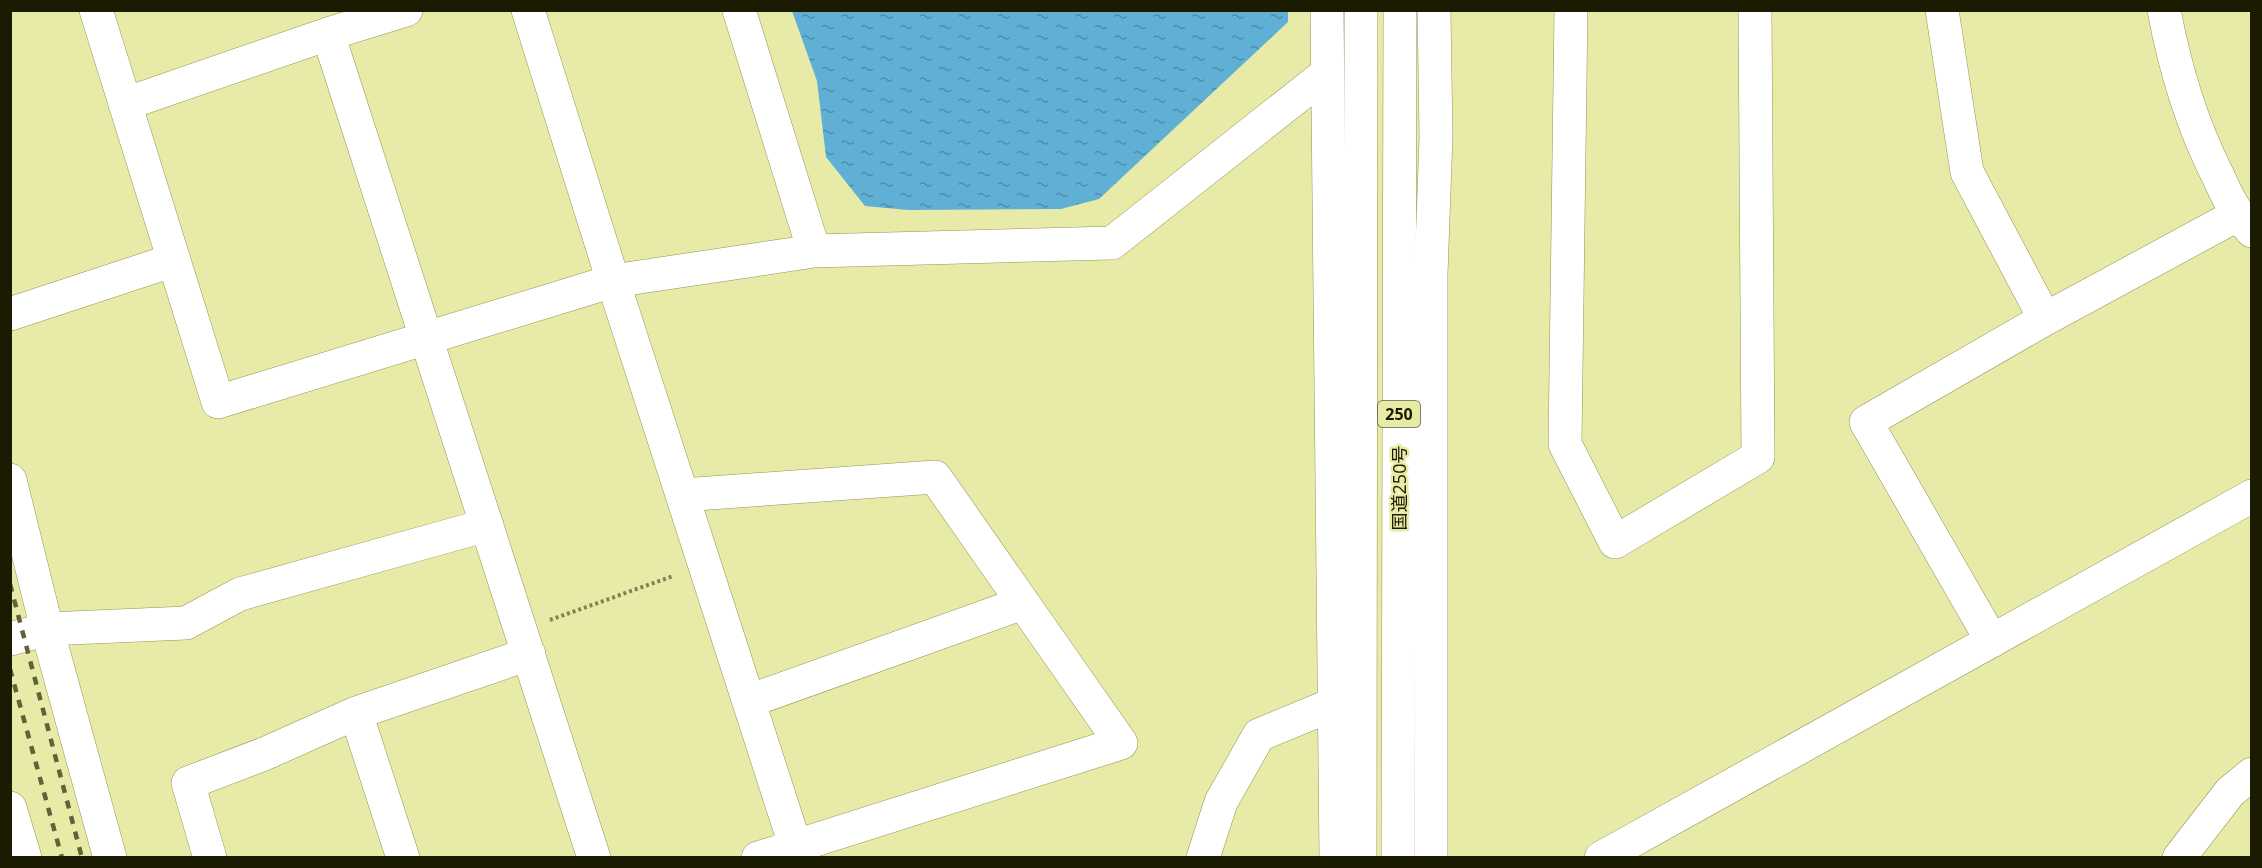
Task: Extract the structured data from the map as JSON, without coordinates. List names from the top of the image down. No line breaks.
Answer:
{"streets":{"main road":["250","国道250号"]}}
